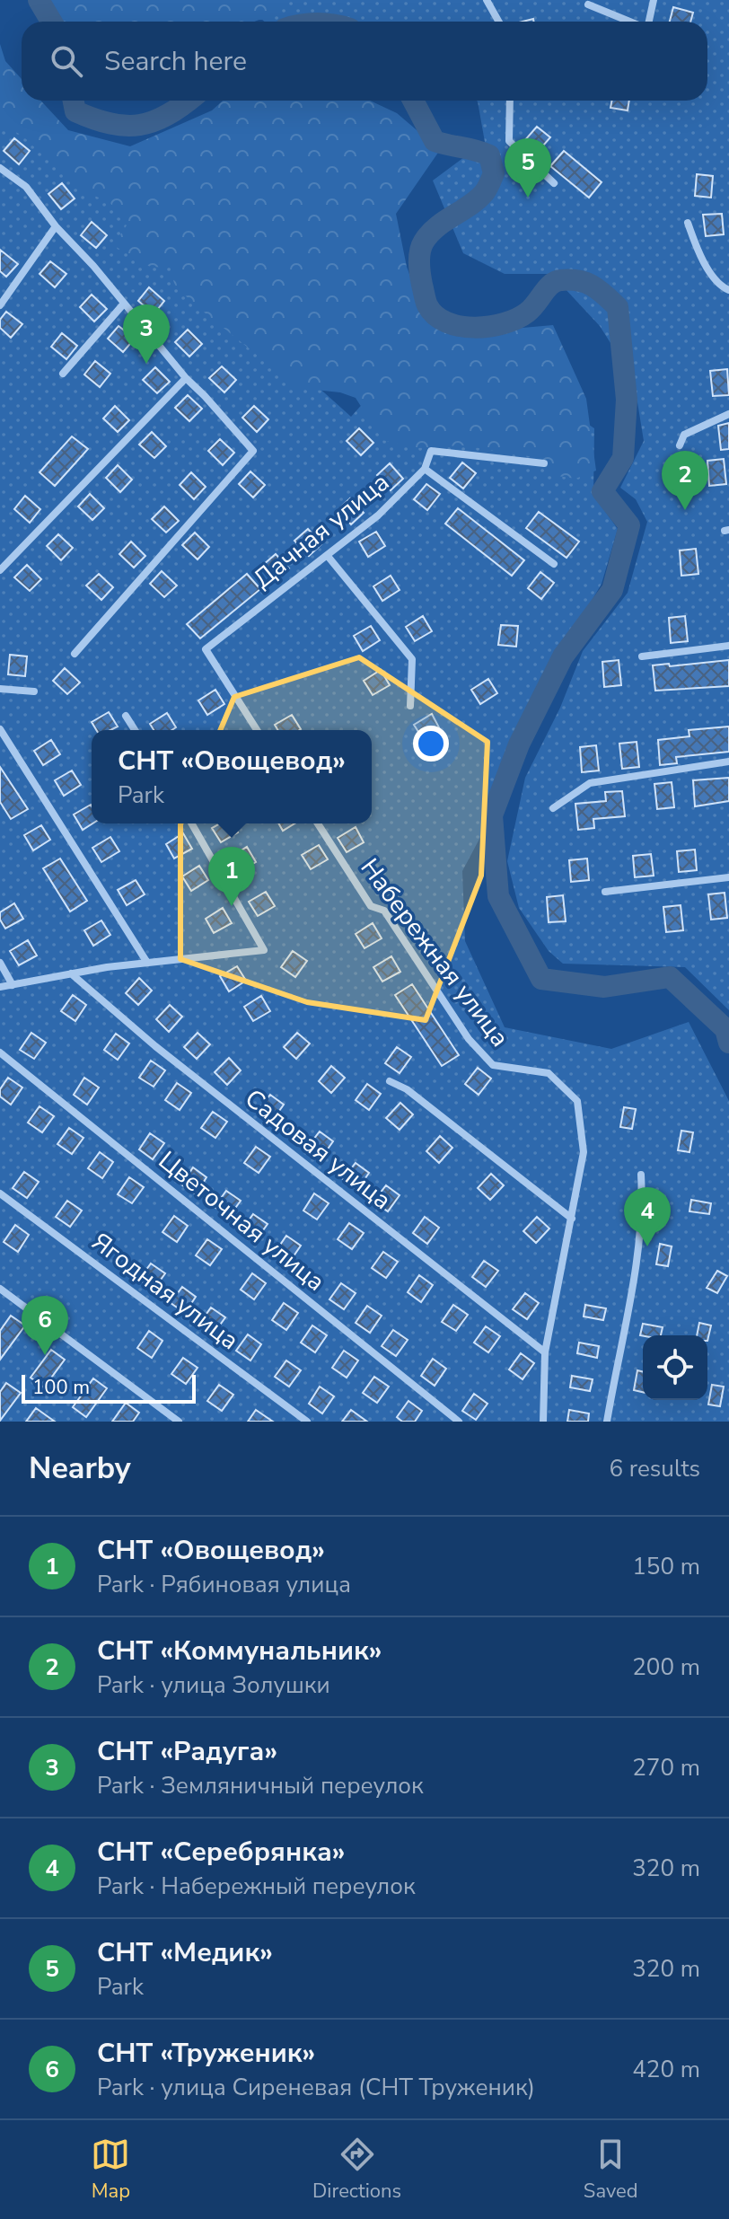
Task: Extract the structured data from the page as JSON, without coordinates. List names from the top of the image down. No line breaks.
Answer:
{"streets":{"street":["Дачная улица","Набережная улица","Садовая улица","Цветочная улица","Ягодная улица"]},"scale_bar":"100 m","page":{"search":"Search here","pins":["5","3","2","1","4","6"],"popup":["СНТ «Овощевод»","Park"],"scale":"100 m","heading":["Nearby","6 results"],"list":[{"mark":"1","name":"СНТ «Овощевод»","note":"Park · Рябиновая улица","value":"150 m"},{"mark":"2","name":"СНТ «Коммунальник»","note":"Park · улица Золушки","value":"200 m"},{"mark":"3","name":"СНТ «Радуга»","note":"Park · Земляничный переулок","value":"270 m"},{"mark":"4","name":"СНТ «Серебрянка»","note":"Park · Набережный переулок","value":"320 m"},{"mark":"5","name":"СНТ «Медик»","note":"Park","value":"320 m"},{"mark":"6","name":"СНТ «Труженик»","note":"Park · улица Сиреневая (СНТ Труженик)","value":"420 m"}],"nav":["Map","Directions","Saved"]}}
